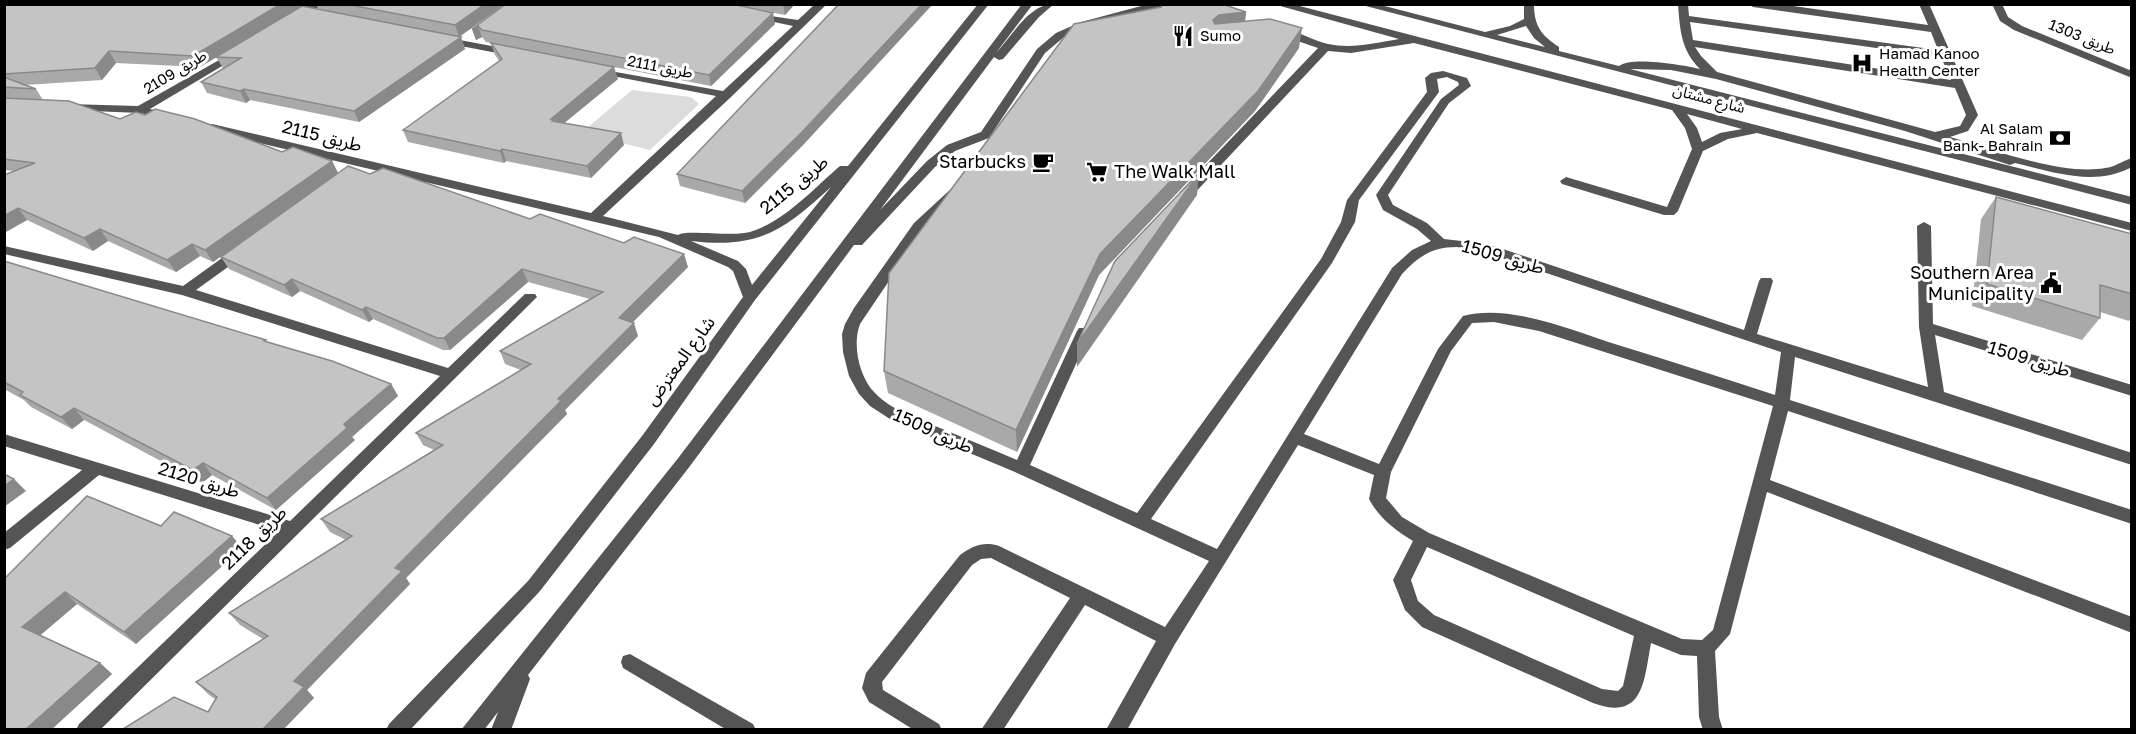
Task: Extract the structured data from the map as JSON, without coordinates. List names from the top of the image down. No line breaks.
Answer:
{"streets":{"street":["طريق 1303","طريق 2111","طريق 2109","شارع مشتان","طريق 2115","طريق 1509","شارع المعترض","طريق 2120","طريق 2118"]},"crossings":[["طريق 2109","طريق 2115"],["طريق 2115","شارع المعترض"],["طريق 2120","طريق 2118"]],"places":{"restaurant":["Sumo"],"hospital":["Hamad Kanoo Health Center"],"bank":["Al Salam Bank- Bahrain"],"cafe":["Starbucks"],"supermarket":["The Walk Mall"],"public building":["Southern Area Municipality"]}}
